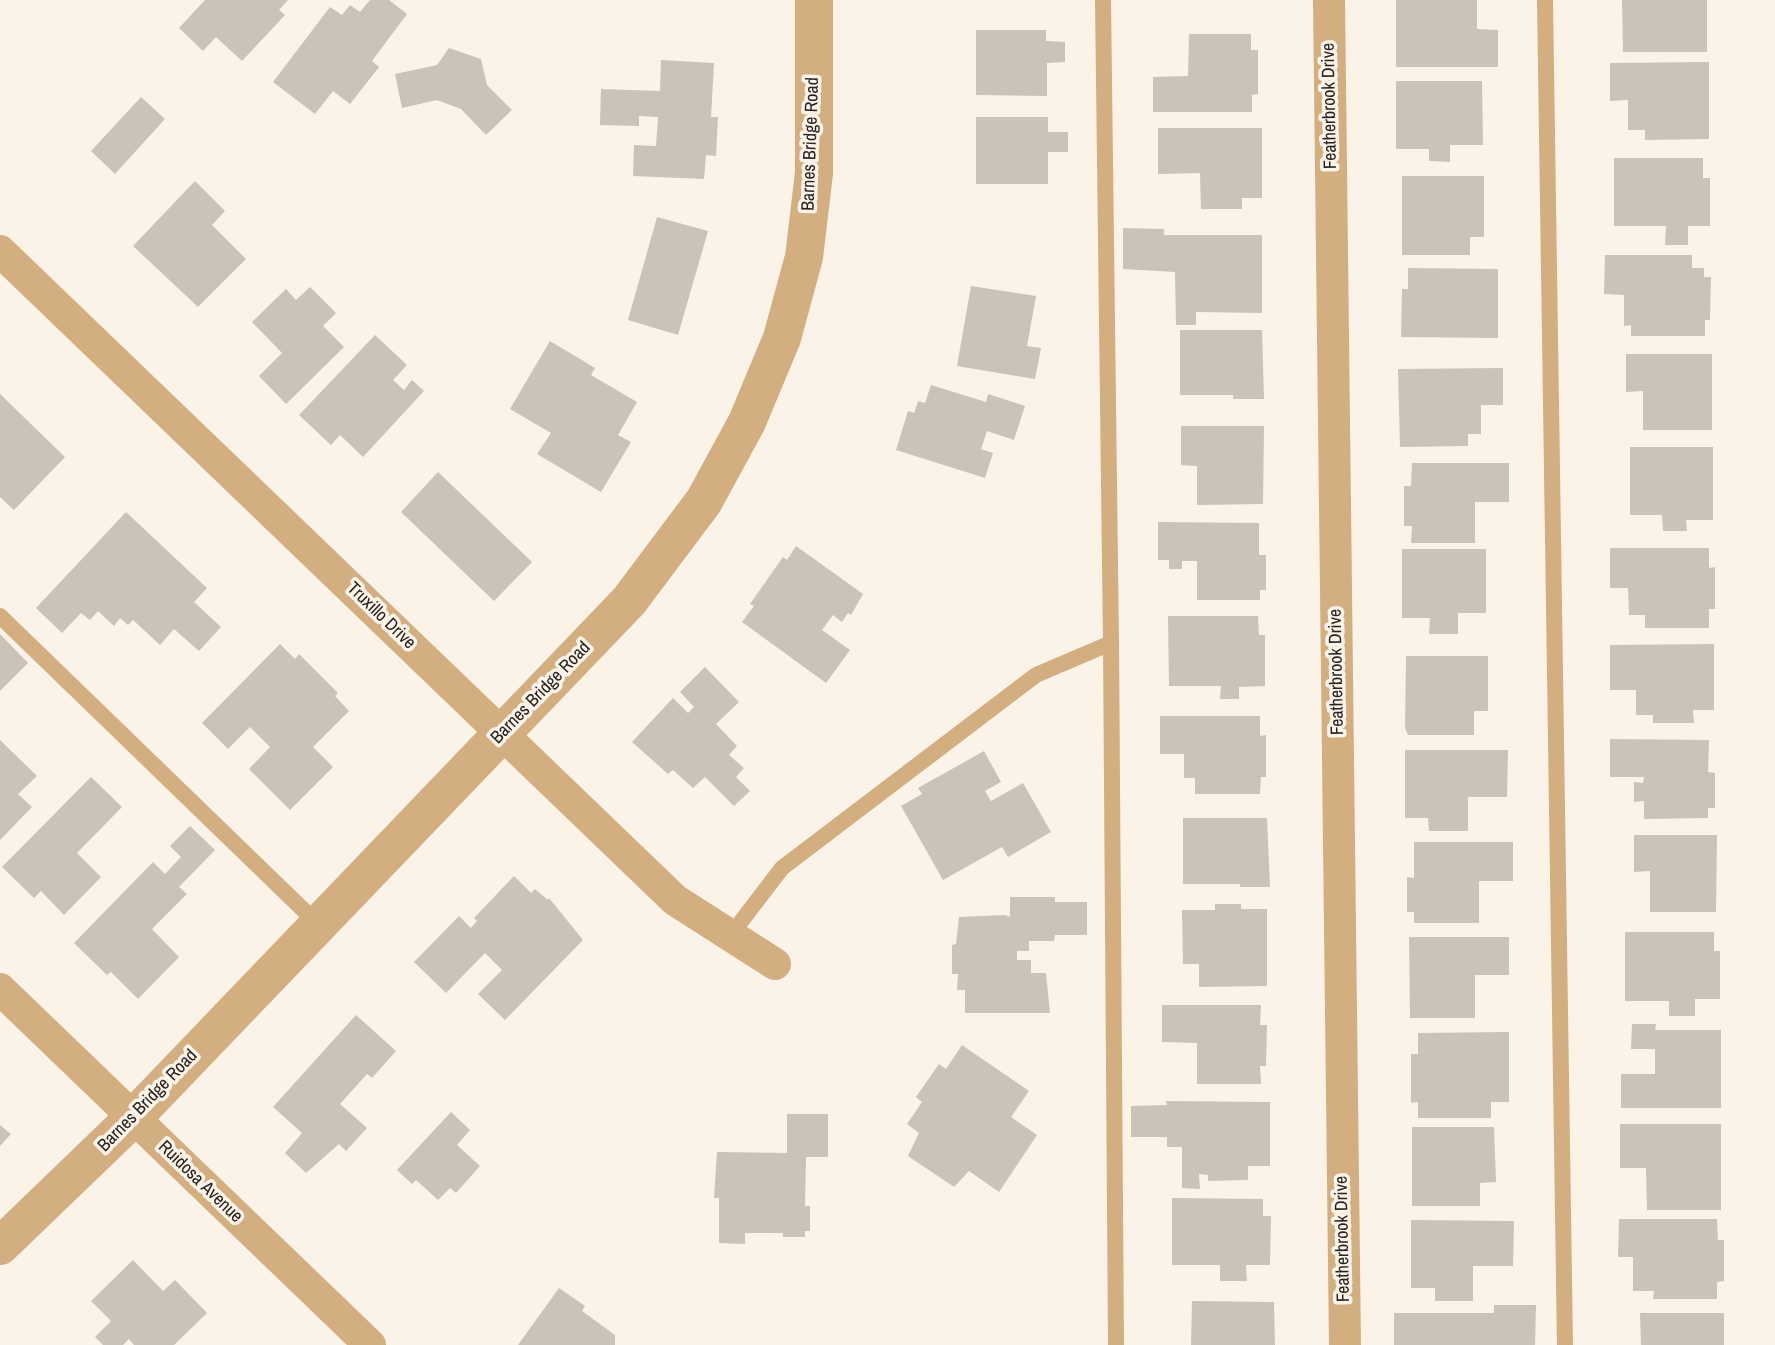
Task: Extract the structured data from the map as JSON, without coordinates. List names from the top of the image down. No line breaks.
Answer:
{"streets":{"street":["Featherbrook Drive","Barnes Bridge Road","Truxillo Drive","Ruidosa Avenue"]},"crossings":[["Barnes Bridge Road","Truxillo Drive"],["Barnes Bridge Road","Ruidosa Avenue"]]}
